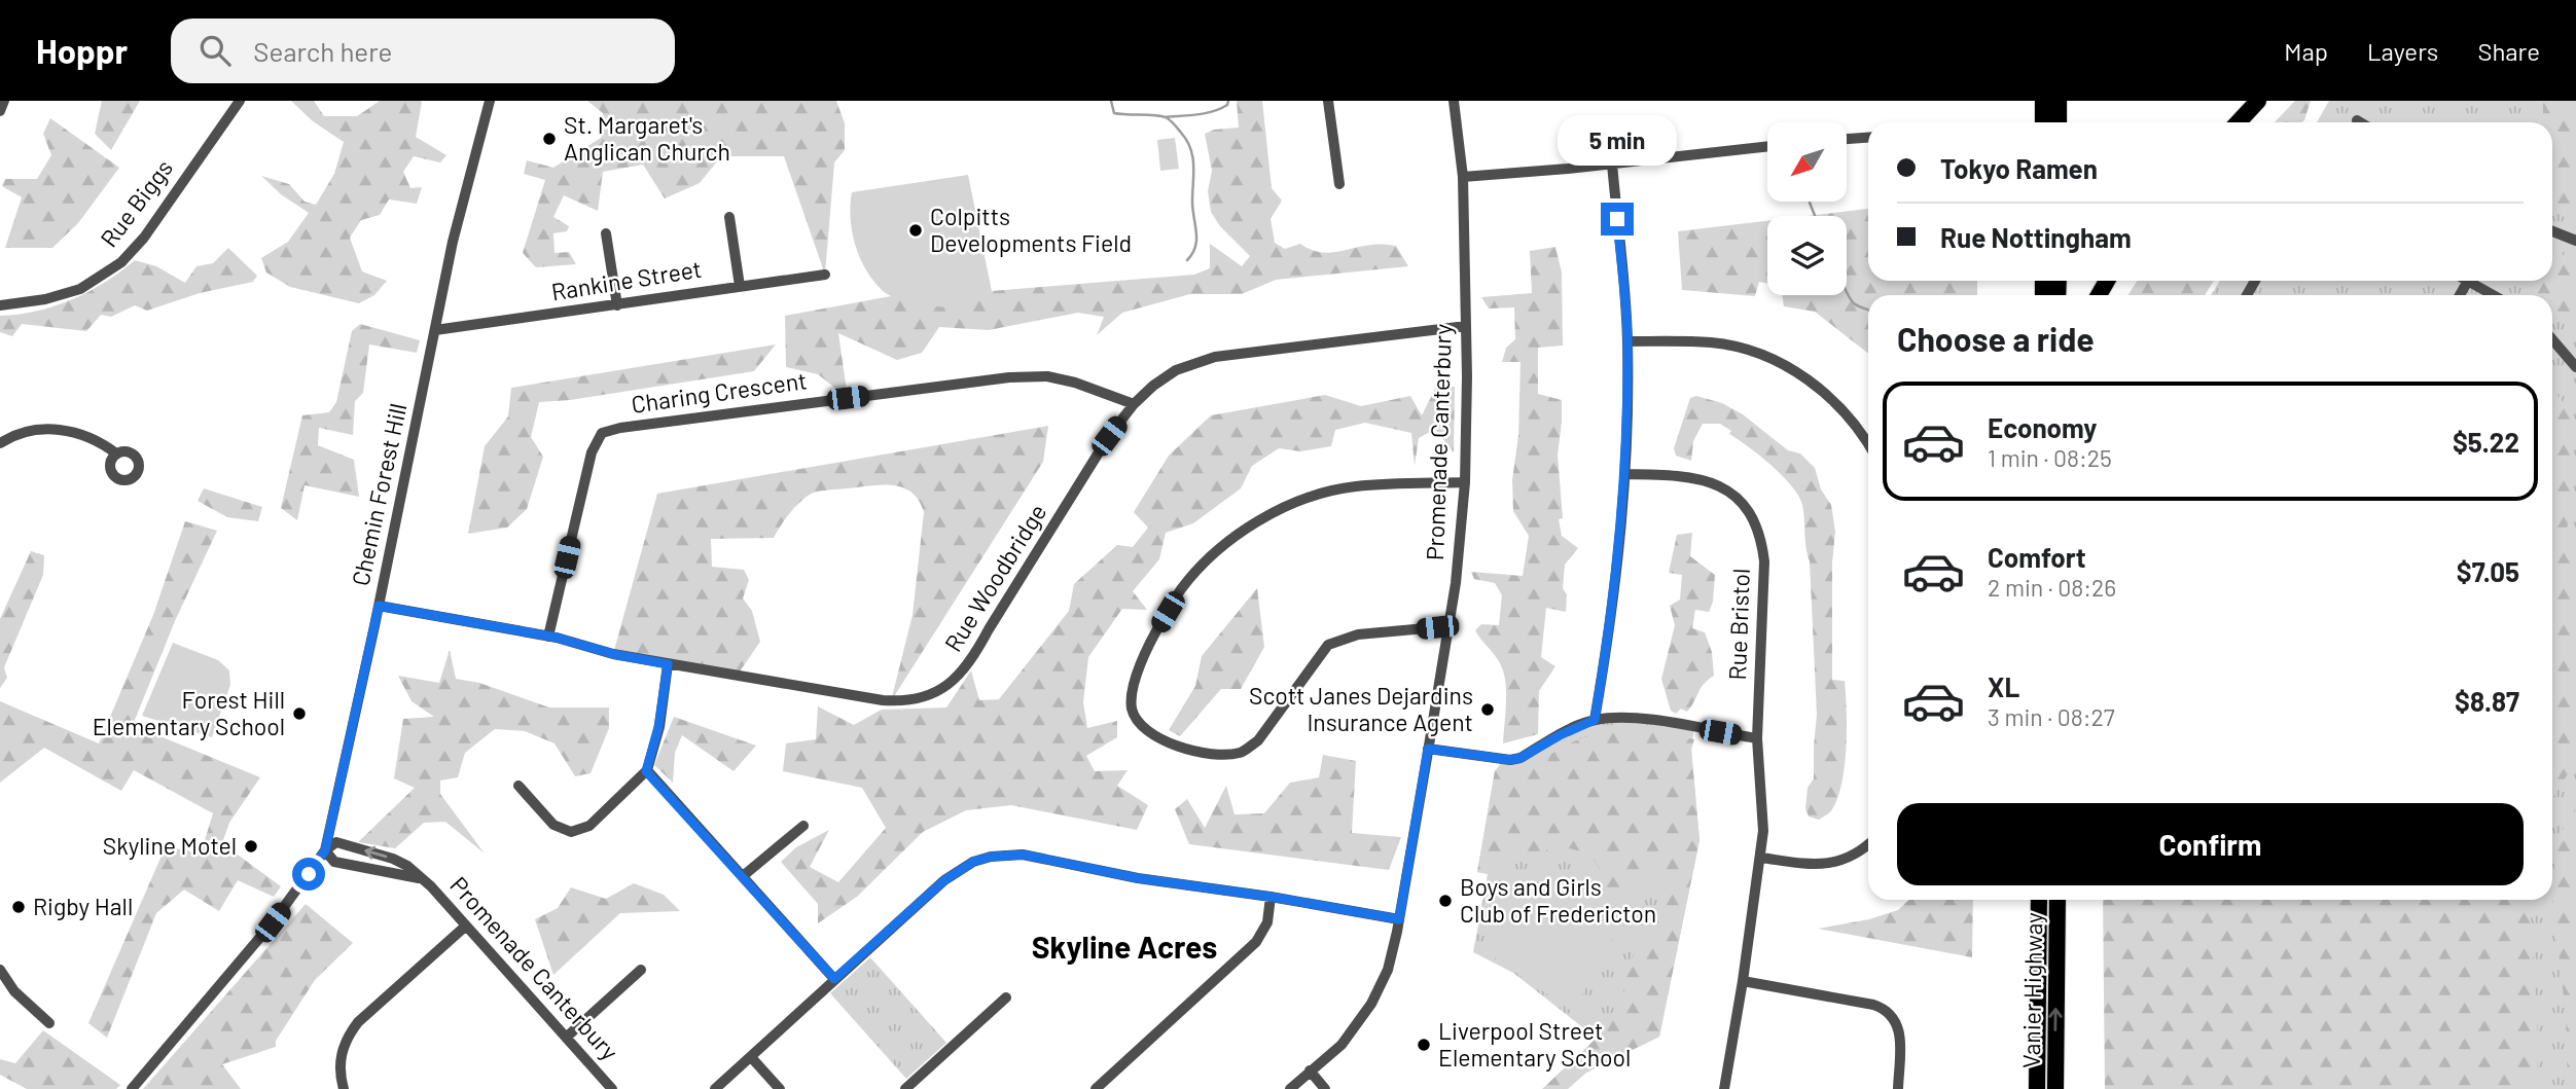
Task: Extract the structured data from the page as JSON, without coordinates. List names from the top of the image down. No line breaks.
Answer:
{"streets":{"highway":["Vanier Highway"],"street":["Rue Biggs","Rankine Street","Charing Crescent","Promenade Canterbury","Chemin Forest Hill","Rue Woodbridge","Rue Bristol"]},"crossings":[["Rankine Street","Chemin Forest Hill"],["Charing Crescent","Rue Woodbridge"],["Promenade Canterbury","Chemin Forest Hill"],["Promenade Canterbury","Rue Woodbridge"],["Chemin Forest Hill","Rue Woodbridge"]],"districts":["Skyline Acres"],"places":["St. Margaret's Anglican Church","Colpitts Developments Field","Scott Janes Dejardins Insurance Agent","Forest Hill Elementary School","Skyline Motel","Boys and Girls Club of Fredericton","Rigby Hall","Liverpool Street Elementary School"],"north":"bottom left","page":{"header":"Hoppr","search":"Search here","nav":["Map","Layers","Share"],"bubble":"5 min","banner":["Tokyo Ramen","Rue Nottingham"],"heading":"Choose a ride","list":[{"name":"Economy","note":"1 min · 08:25","value":"$5.22"},{"name":"Comfort","note":"2 min · 08:26","value":"$7.05"},{"name":"XL","note":"3 min · 08:27","value":"$8.87"}],"buttons":"Confirm"}}
